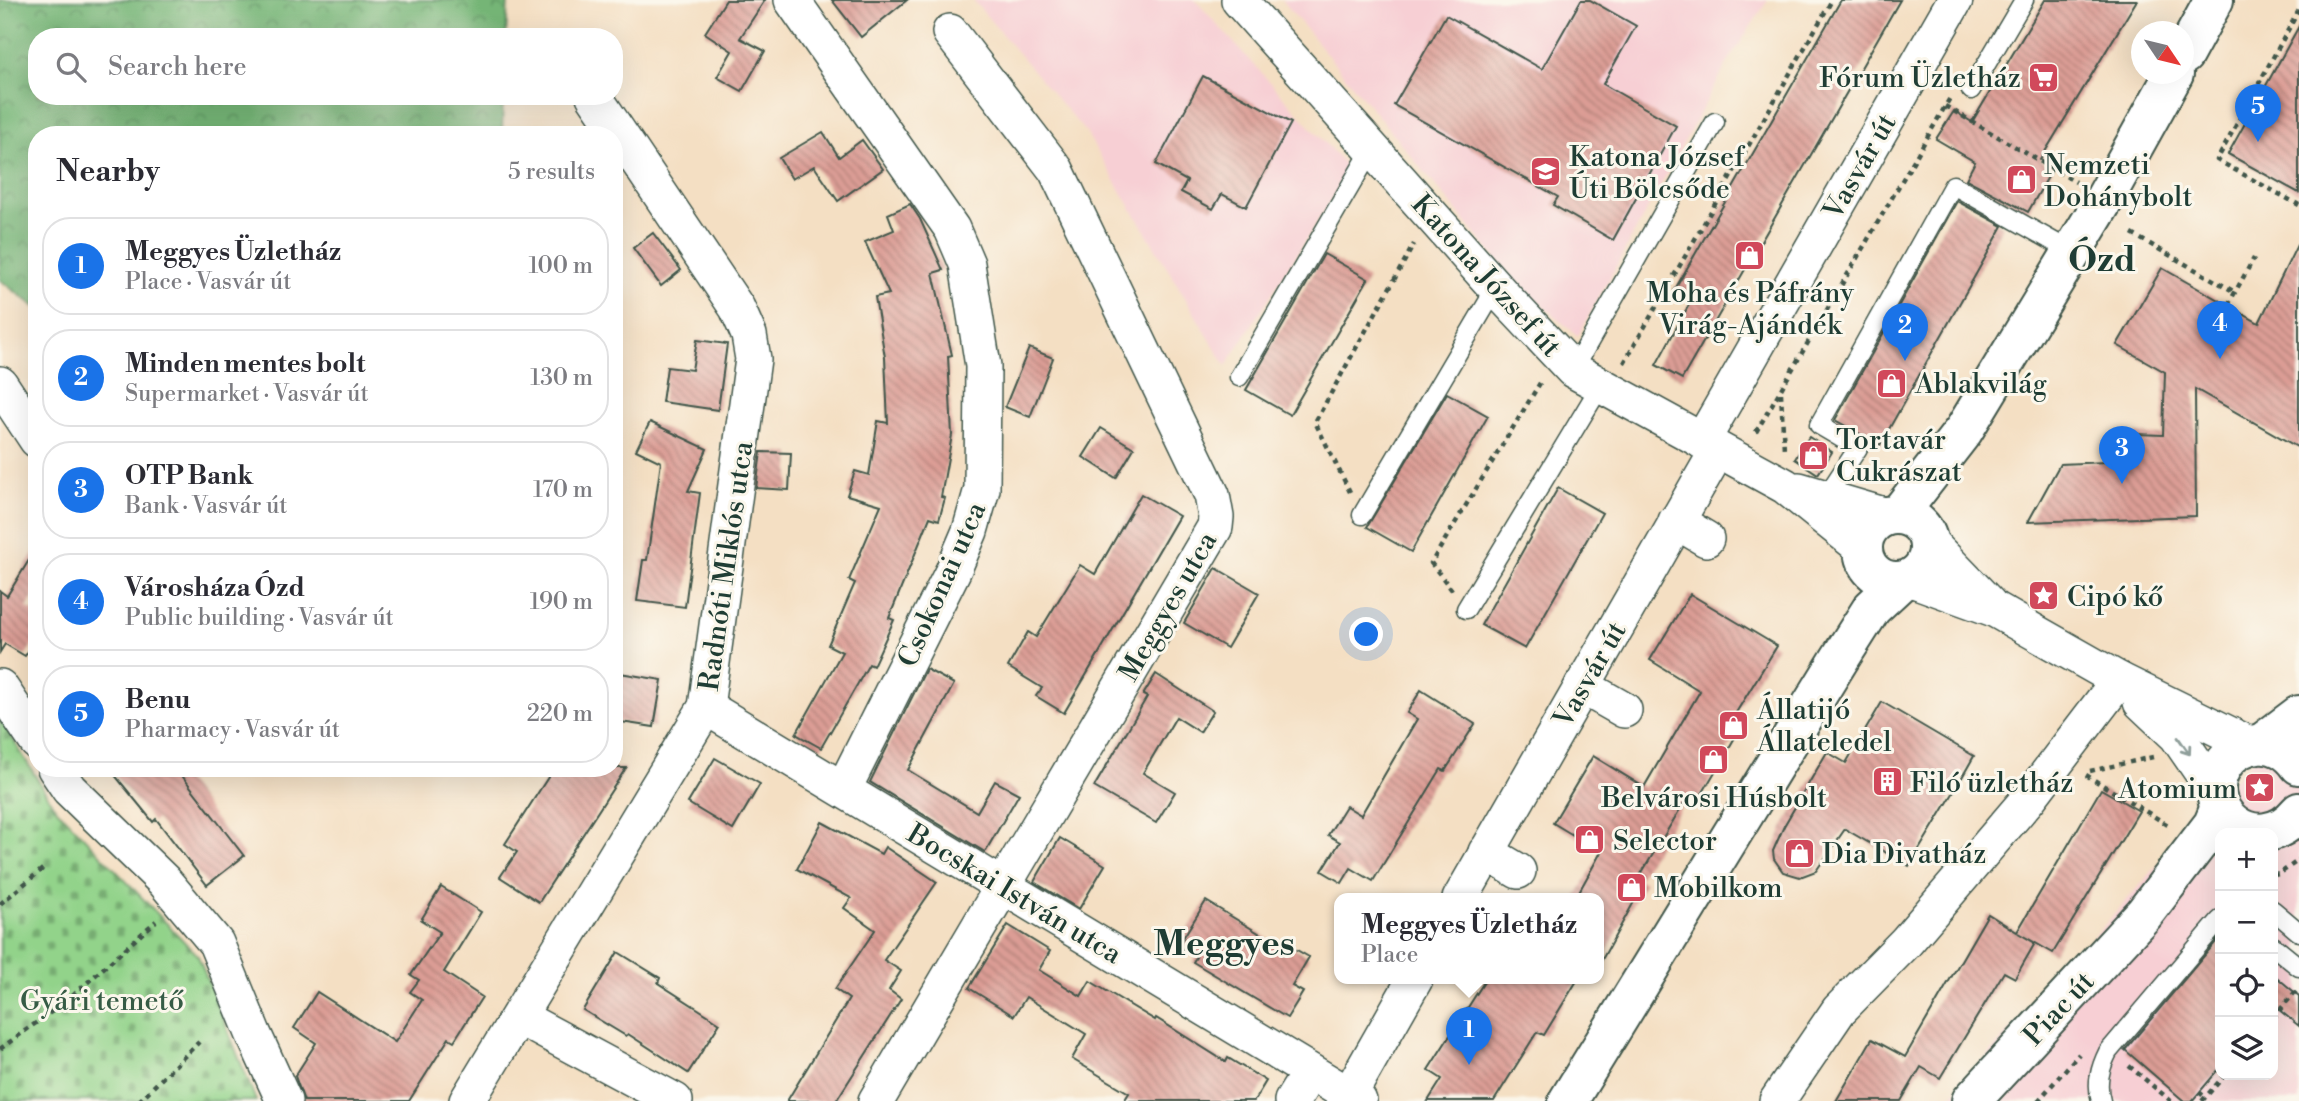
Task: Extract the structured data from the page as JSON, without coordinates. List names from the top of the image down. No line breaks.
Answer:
{"streets":{"street":["Vasvár út","Katona József út","Radnóti Miklós utca","Csokonai utca","Meggyes utca","Bocskai István utca","Piac út"]},"crossings":[["Vasvár út","Katona József út"],["Radnóti Miklós utca","Bocskai István utca"],["Csokonai utca","Bocskai István utca"],["Meggyes utca","Bocskai István utca"]],"districts":["Ózd","Meggyes"],"parks":["Gyári temető"],"places":{"supermarket":["Fórum Üzletház"],"school or university":["Katona József Úti Bölcsőde"],"shop":["Nemzeti Dohánybolt","Moha és Páfrány Virág-Ajándék","Ablakvilág","Tortavár Cukrászat","Állatijó Állateledel","Belvárosi Húsbolt","Selector","Dia Divatház","Mobilkom"],"place":["Cipó kő","Atomium"],"building":["Filó üzletház"]},"north":"bottom right","page":{"search":"Search here","pins":["5","4","2","3","1"],"heading":["Nearby","5 results"],"list":[{"mark":"1","name":"Meggyes Üzletház","note":"Place · Vasvár út","value":"100 m"},{"mark":"2","name":"Minden mentes bolt","note":"Supermarket · Vasvár út","value":"130 m"},{"mark":"3","name":"OTP Bank","note":"Bank · Vasvár út","value":"170 m"},{"mark":"4","name":"Városháza Ózd","note":"Public building · Vasvár út","value":"190 m"},{"mark":"5","name":"Benu","note":"Pharmacy · Vasvár út","value":"220 m"}],"map_buttons":["+","−"],"popup":["Meggyes Üzletház","Place"]}}
